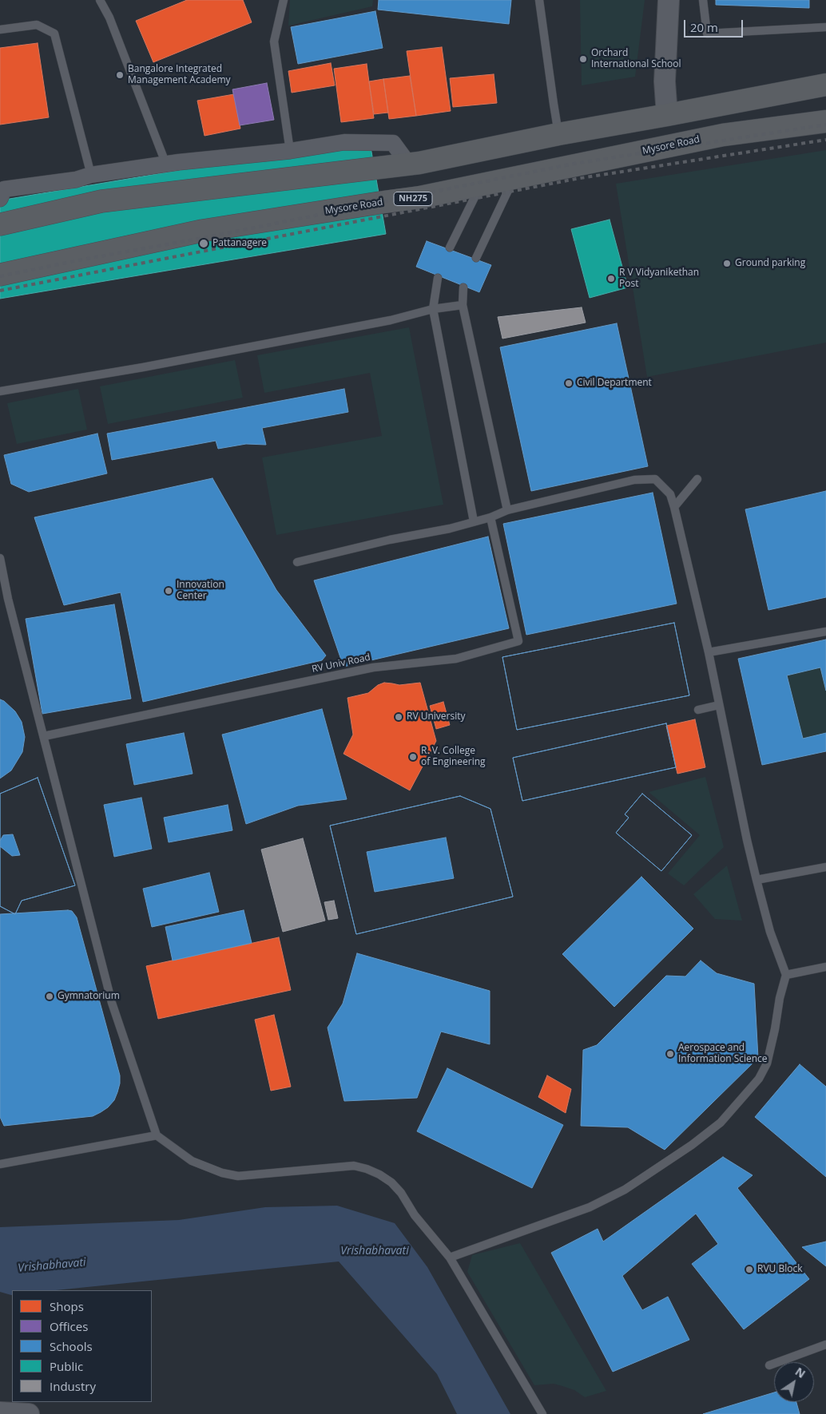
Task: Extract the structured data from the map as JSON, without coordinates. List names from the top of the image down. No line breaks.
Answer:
{"streets":{"highway":["Mysore Road","NH275"],"lane":["RV Univ Road"]},"water":["Vrishabhavati"],"places":["Orchard International School","Bangalore Integrated Management Academy","Pattanagere","Ground parking","R V Vidyanikethan Post","Civil Department","Innovation Center","RV University","R. V. College of Engineering","Gymnatorium","Aerospace and Information Science","RVU Block"],"legend":["Shops","Offices","Schools","Public","Industry"],"scale_bar":"20 m","north":"top right"}
